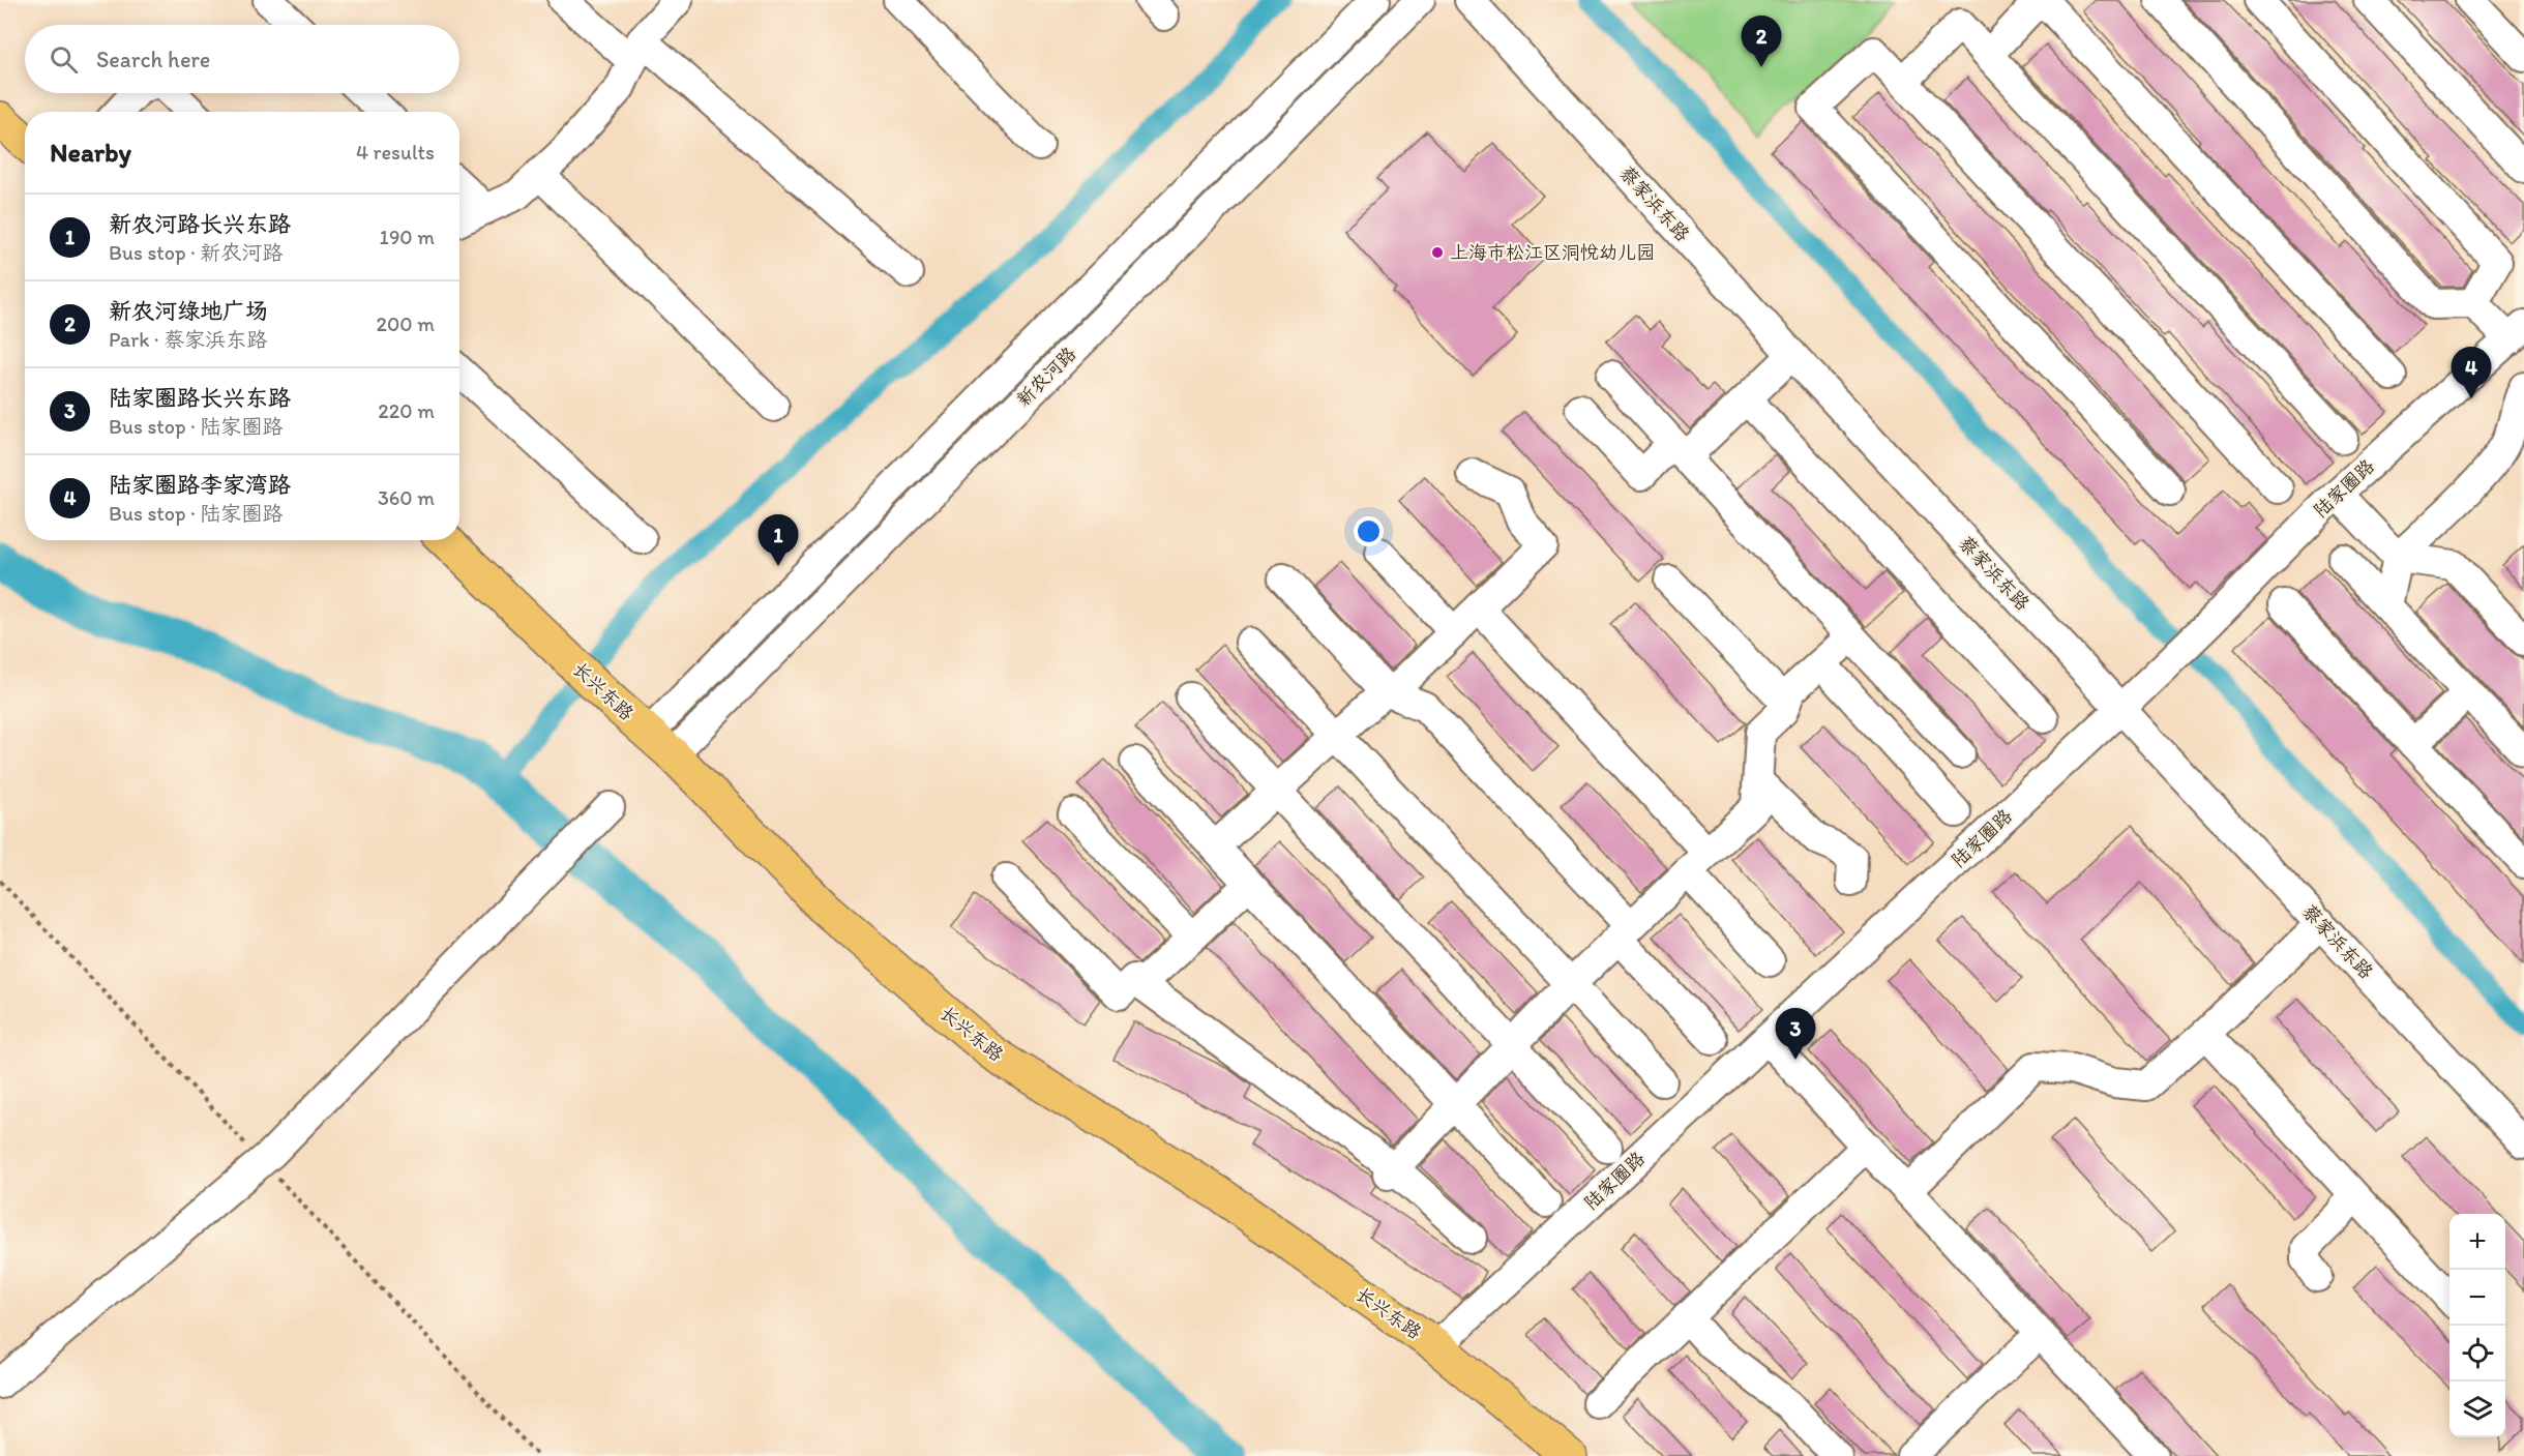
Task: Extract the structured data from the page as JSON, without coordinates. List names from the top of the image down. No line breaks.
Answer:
{"streets":{"main road":["长兴东路"],"street":["蔡家浜东路","新农河路","陆家圈路"]},"crossings":[["蔡家浜东路","陆家圈路"],["新农河路","长兴东路"],["陆家圈路","长兴东路"]],"places":["上海市松江区洞悦幼儿园"],"page":{"pins":["2","4","1","3"],"search":"Search here","heading":["Nearby","4 results"],"list":[{"mark":"1","name":"新农河路长兴东路","note":"Bus stop · 新农河路","value":"190 m"},{"mark":"2","name":"新农河绿地广场","note":"Park · 蔡家浜东路","value":"200 m"},{"mark":"3","name":"陆家圈路长兴东路","note":"Bus stop · 陆家圈路","value":"220 m"},{"mark":"4","name":"陆家圈路李家湾路","note":"Bus stop · 陆家圈路","value":"360 m"}],"map_buttons":["+","−"]}}
